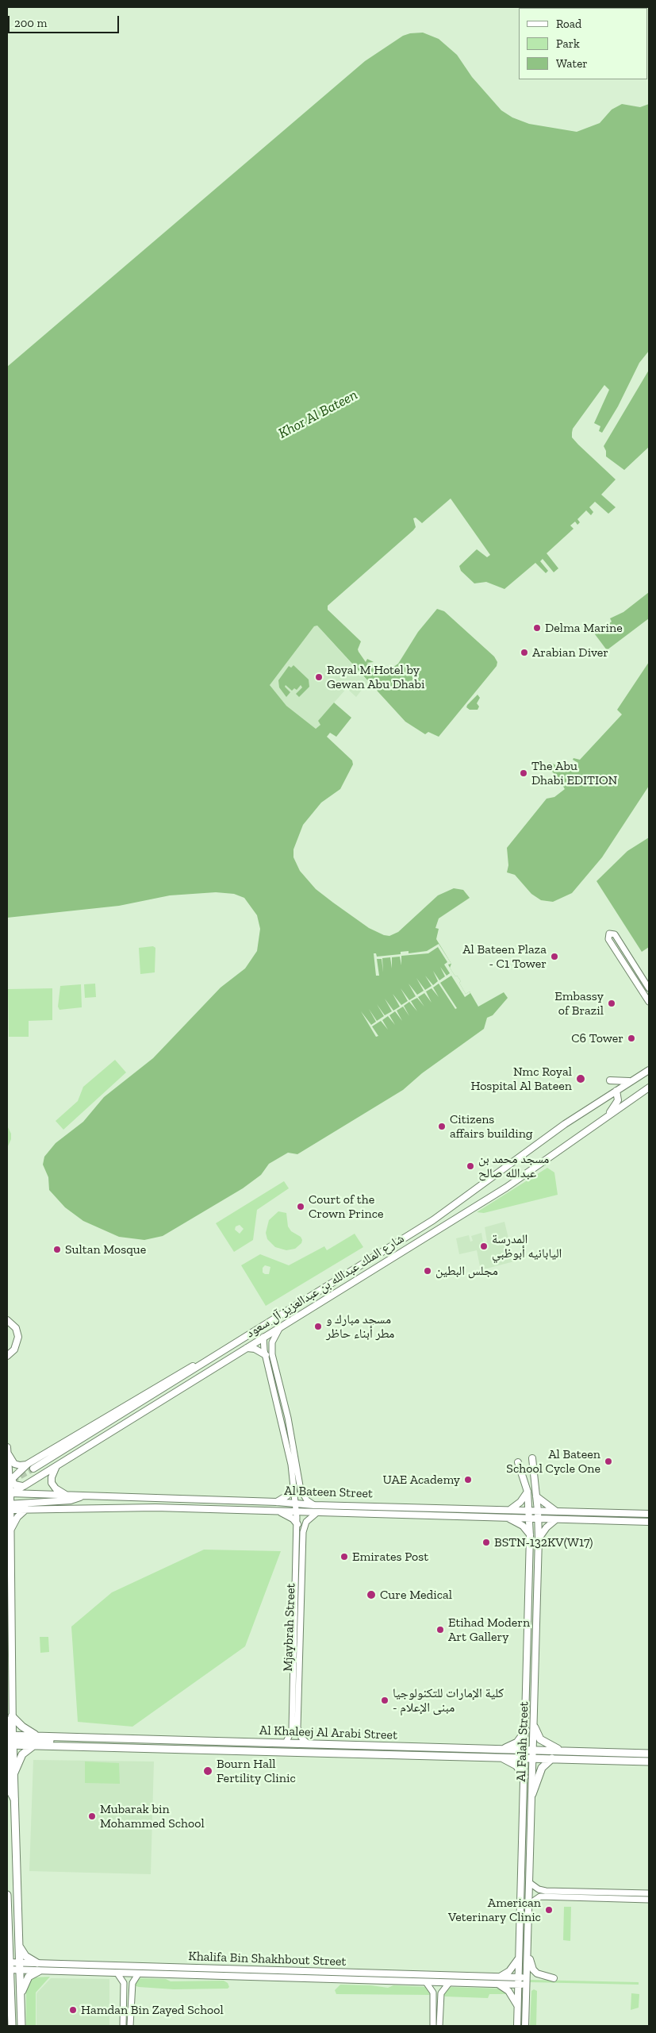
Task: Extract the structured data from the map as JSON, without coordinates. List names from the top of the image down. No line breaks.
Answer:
{"streets":{"main road":["شارع الملك عبدالله بن عبدالعزيز آل سعود","Al Bateen Street","Al Khaleej Al Arabi Street","Al Falah Street","Khalifa Bin Shakhbout Street"],"street":["Mjaybrah Street"]},"crossings":[["شارع الملك عبدالله بن عبدالعزيز آل سعود","Al Bateen Street"],["Al Bateen Street","Mjaybrah Street"],["Al Bateen Street","Al Falah Street"],["Mjaybrah Street","Al Khaleej Al Arabi Street"],["Al Khaleej Al Arabi Street","Al Falah Street"],["Al Falah Street","Khalifa Bin Shakhbout Street"]],"water":["Khor Al Bateen"],"places":["Delma Marine","Arabian Diver","Royal M Hotel by Gewan Abu Dhabi","The Abu Dhabi EDITION","Al Bateen Plaza - C1 Tower","Embassy of Brazil","C6 Tower","Nmc Royal Hospital Al Bateen","Citizens affairs building","مسجد محمد بن عبدالله صالح","Court of the Crown Prince","المدرسة اليابانيه أبوظبي","Sultan Mosque","مجلس البطين","مسجد مبارك و مطر أبناء حاظر","Al Bateen School Cycle One","UAE Academy","BSTN-132KV(W17)","Emirates Post","Cure Medical","Etihad Modern Art Gallery","كلية الإمارات للتكنولوجيا - مبنى الإعلام","Bourn Hall Fertility Clinic","Mubarak bin Mohammed School","American Veterinary Clinic","Hamdan Bin Zayed School"],"legend":["Road","Park","Water"],"scale_bar":"200 m"}
